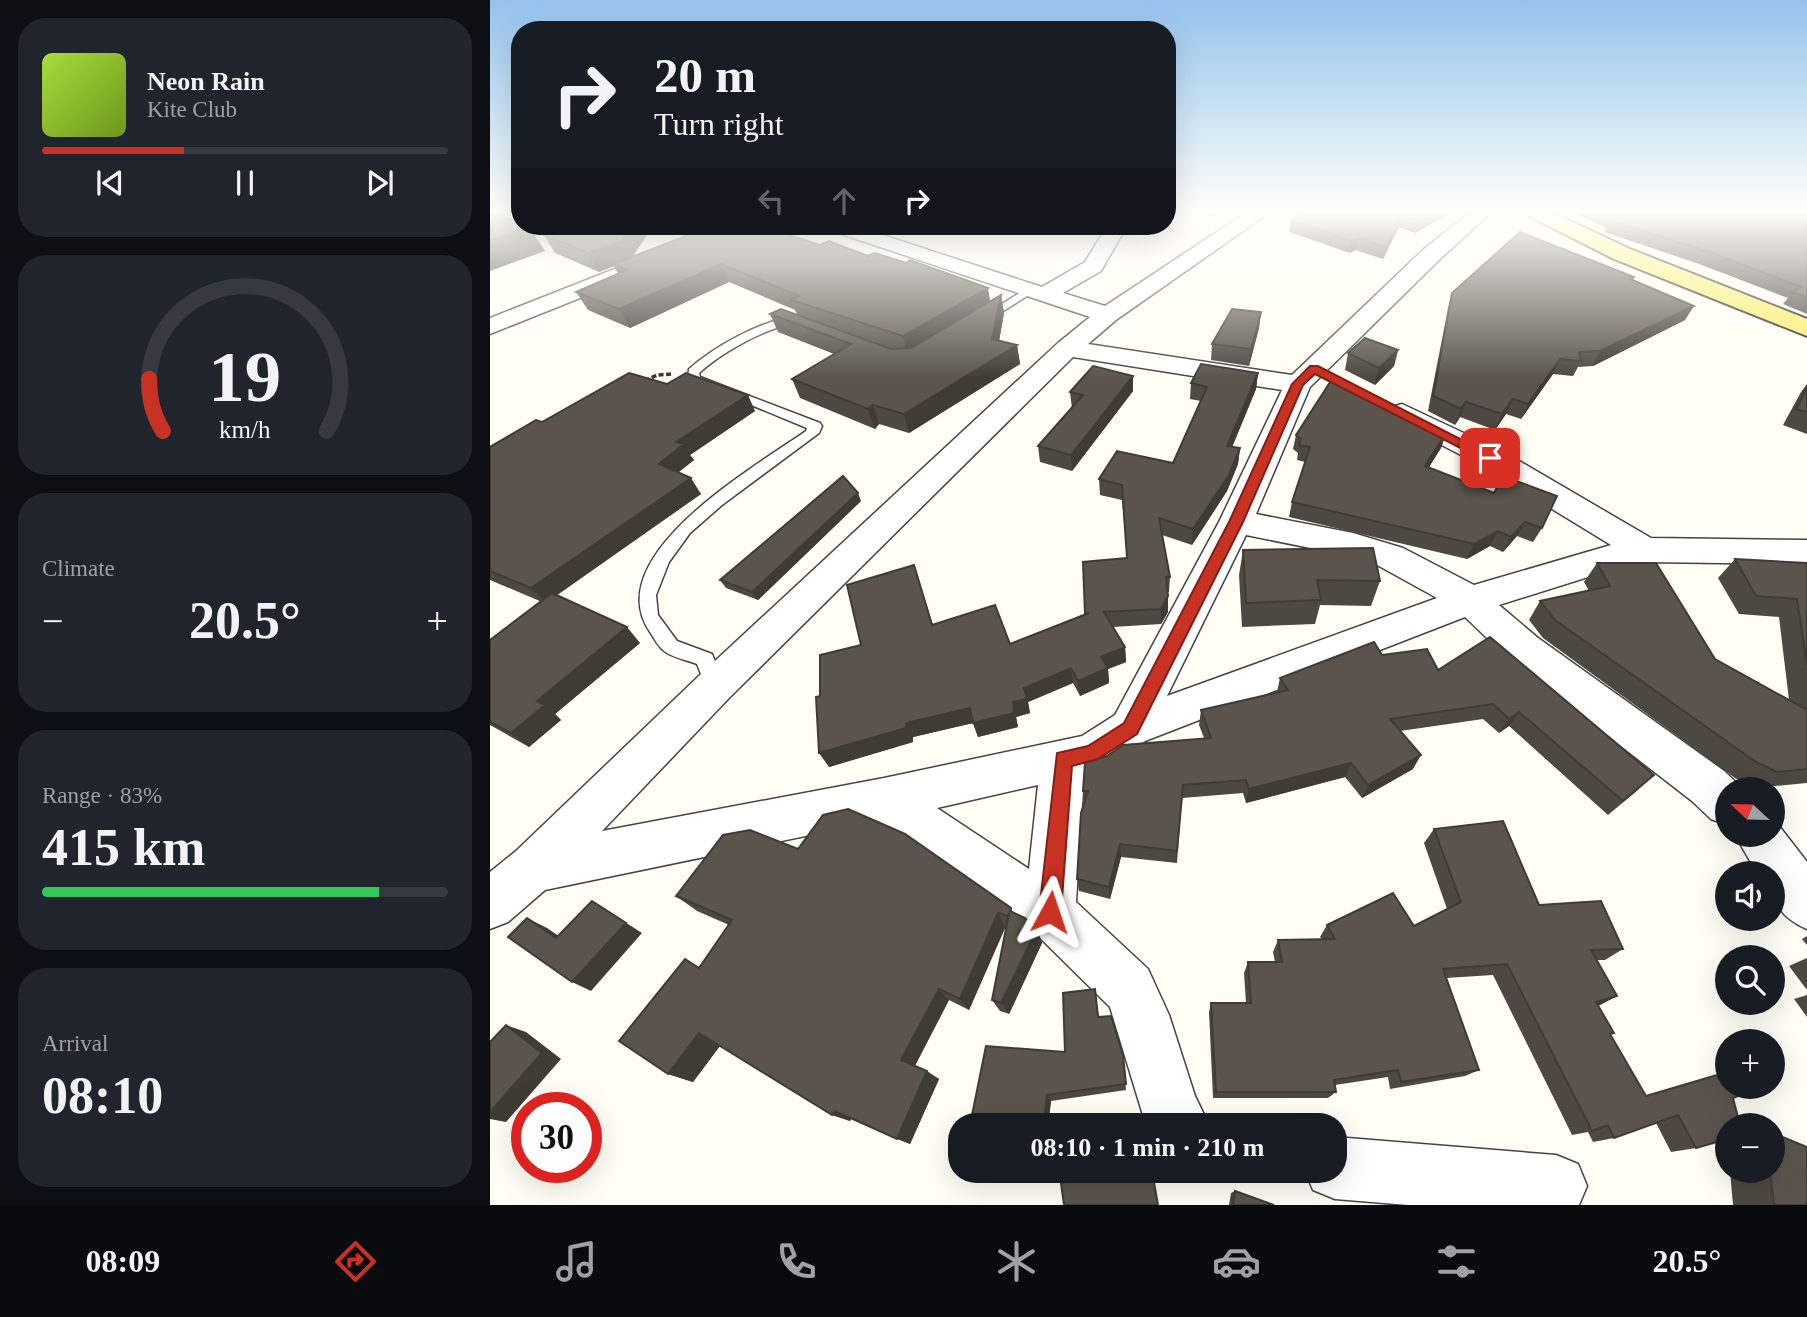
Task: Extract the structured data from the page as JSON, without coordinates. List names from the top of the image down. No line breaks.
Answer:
{"north":"left","page":{"turn":["20 m","Turn right"],"song":["Neon Rain","Kite Club"],"tile":["Climate",["Range · 83%","415 km"],["Arrival","08:10"]],"heat":["−","20.5°","+"],"map_buttons":["+","−"],"limit":"30","trip":"08:10 · 1 min · 210 m","tabs":["08:09","20.5°"],"gauge":["19","km/h"]}}
